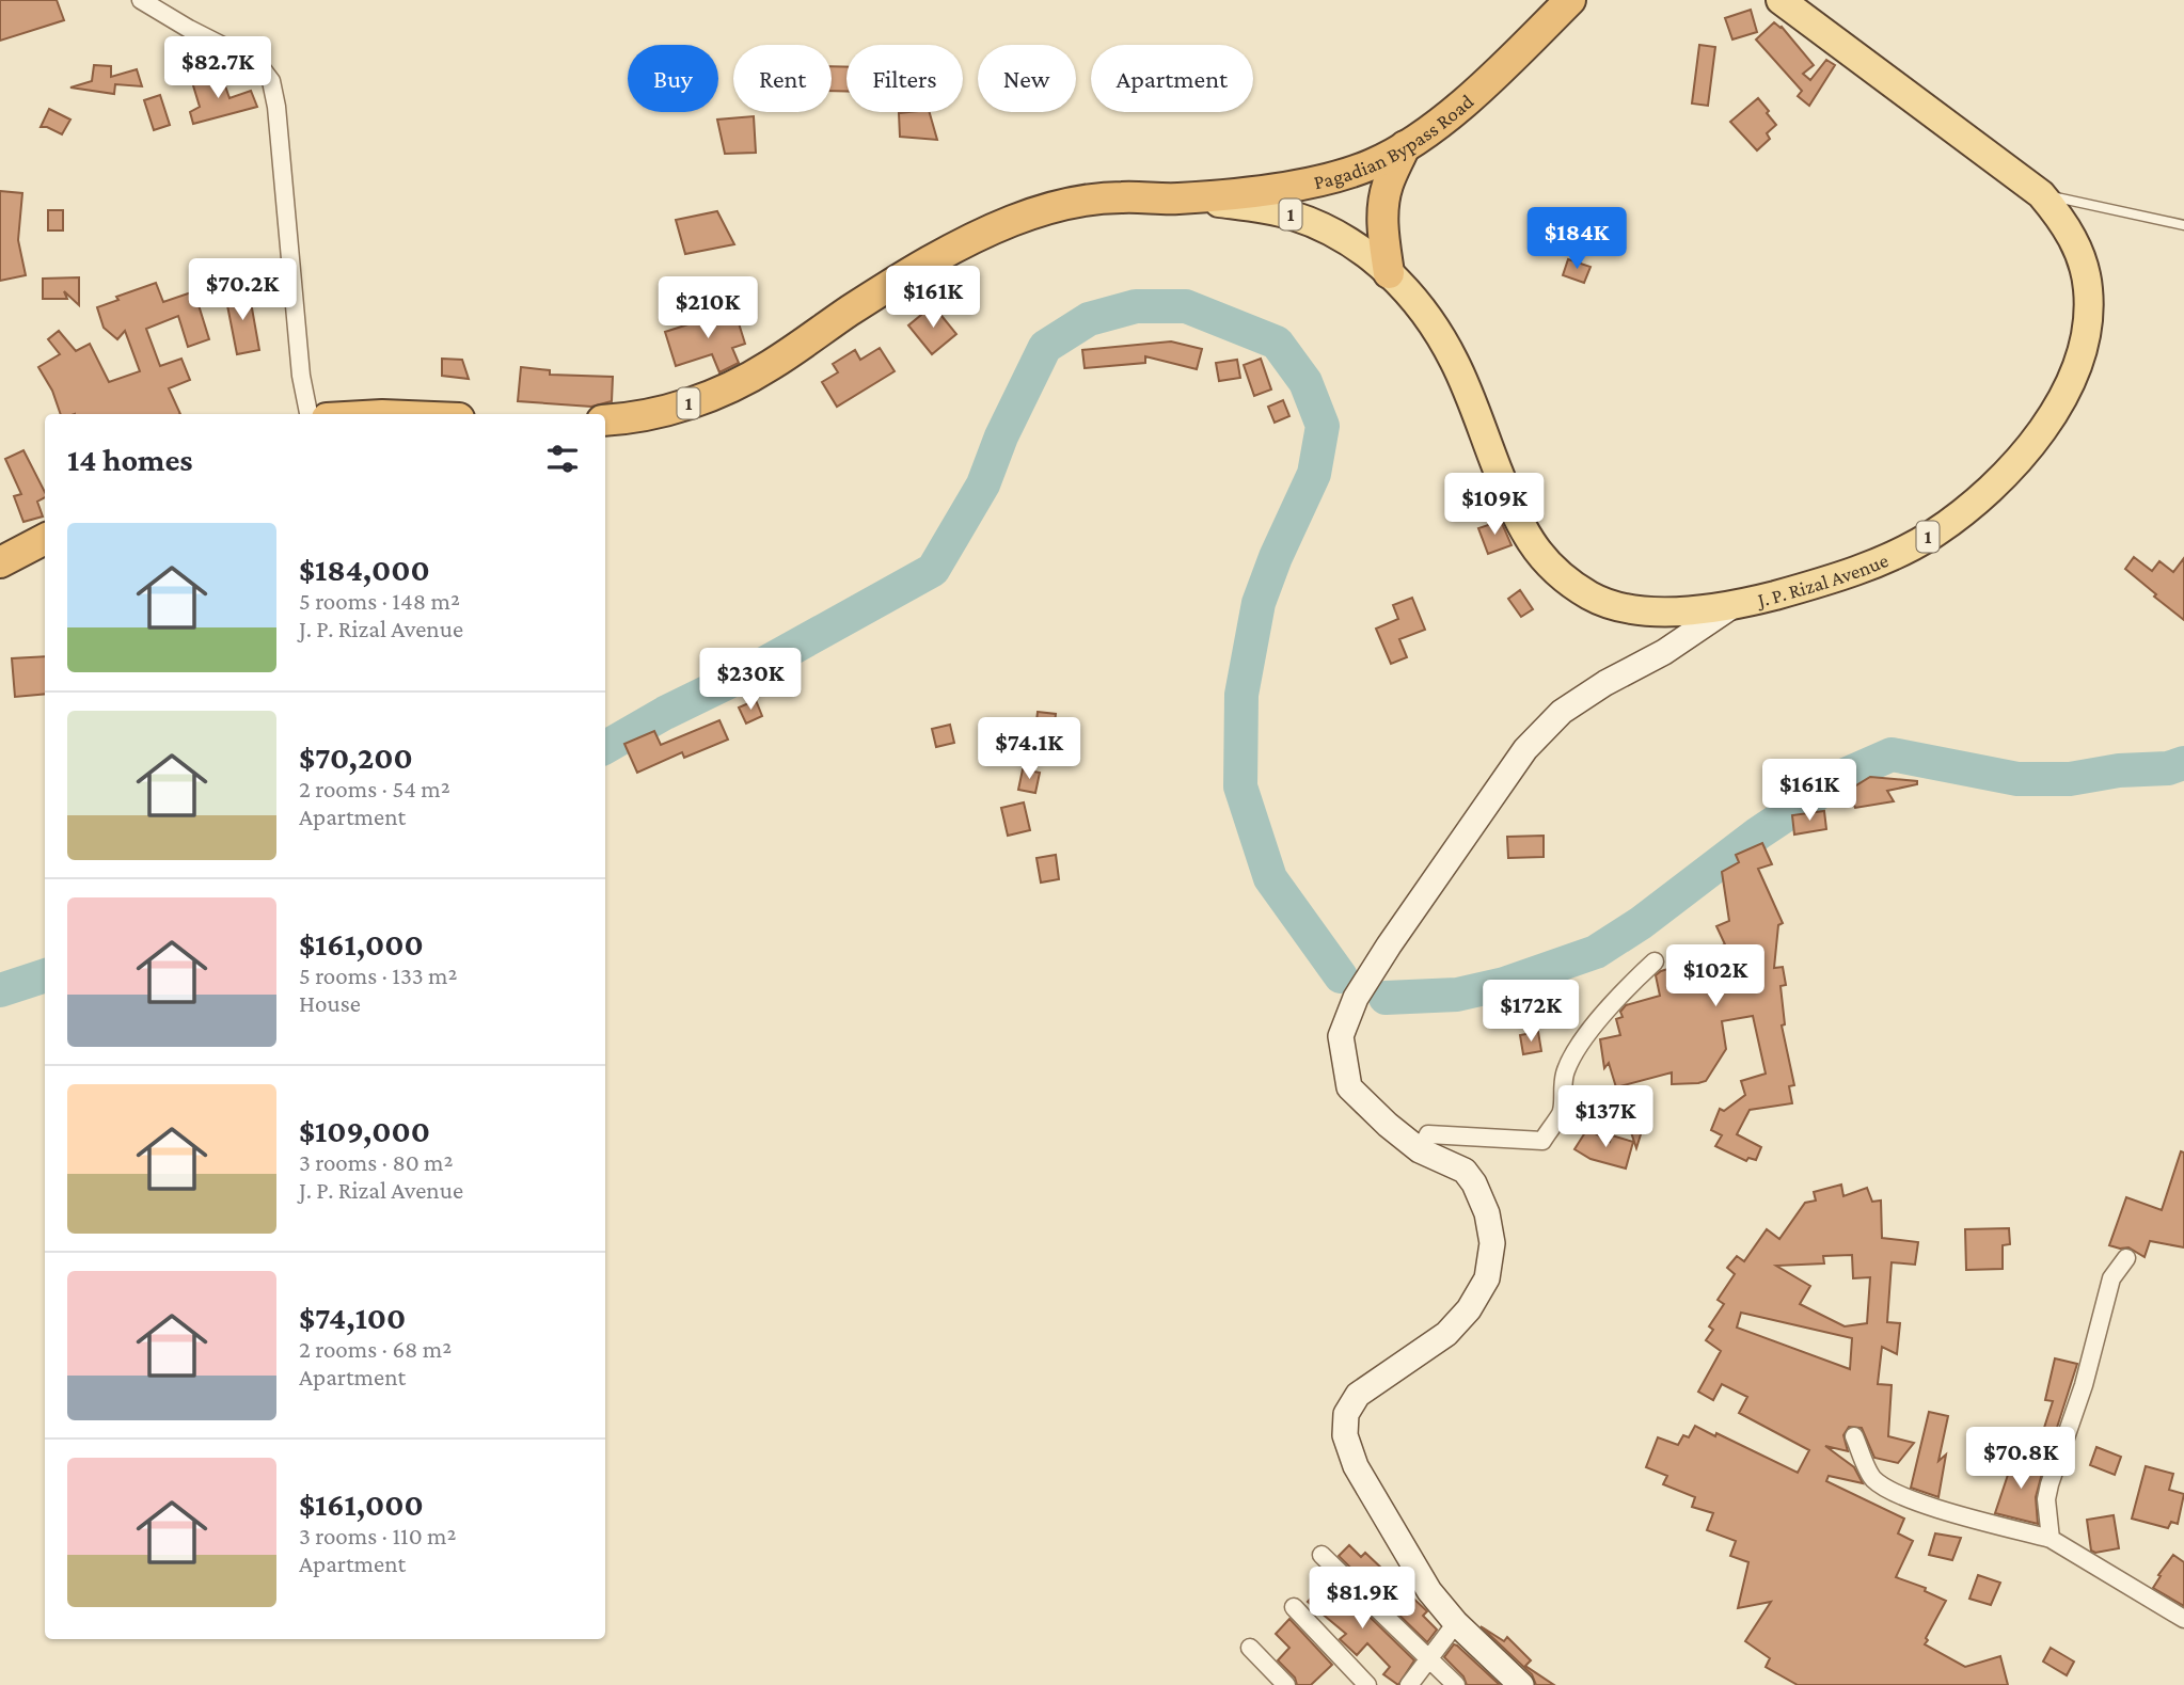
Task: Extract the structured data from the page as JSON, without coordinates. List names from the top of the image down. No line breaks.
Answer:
{"streets":{"highway":["Pagadian Bypass Road","1"],"main road":["J. P. Rizal Avenue"]},"crossings":[["Pagadian Bypass Road","1"],["Pagadian Bypass Road","J. P. Rizal Avenue"],["1","J. P. Rizal Avenue"]],"page":{"price":["$82.7K","$184K","$70.2K","$161K","$210K","$109K","$230K","$74.1K","$161K","$102K","$172K","$137K","$70.8K","$81.9K"],"chip":["Buy","Rent","Filters","New","Apartment"],"heading":"14 homes","list":[{"name":"$184,000","note":"5 rooms · 148 m² · J. P. Rizal Avenue"},{"name":"$70,200","note":"2 rooms · 54 m² · Apartment"},{"name":"$161,000","note":"5 rooms · 133 m² · House"},{"name":"$109,000","note":"3 rooms · 80 m² · J. P. Rizal Avenue"},{"name":"$74,100","note":"2 rooms · 68 m² · Apartment"},{"name":"$161,000","note":"3 rooms · 110 m² · Apartment"}]}}
